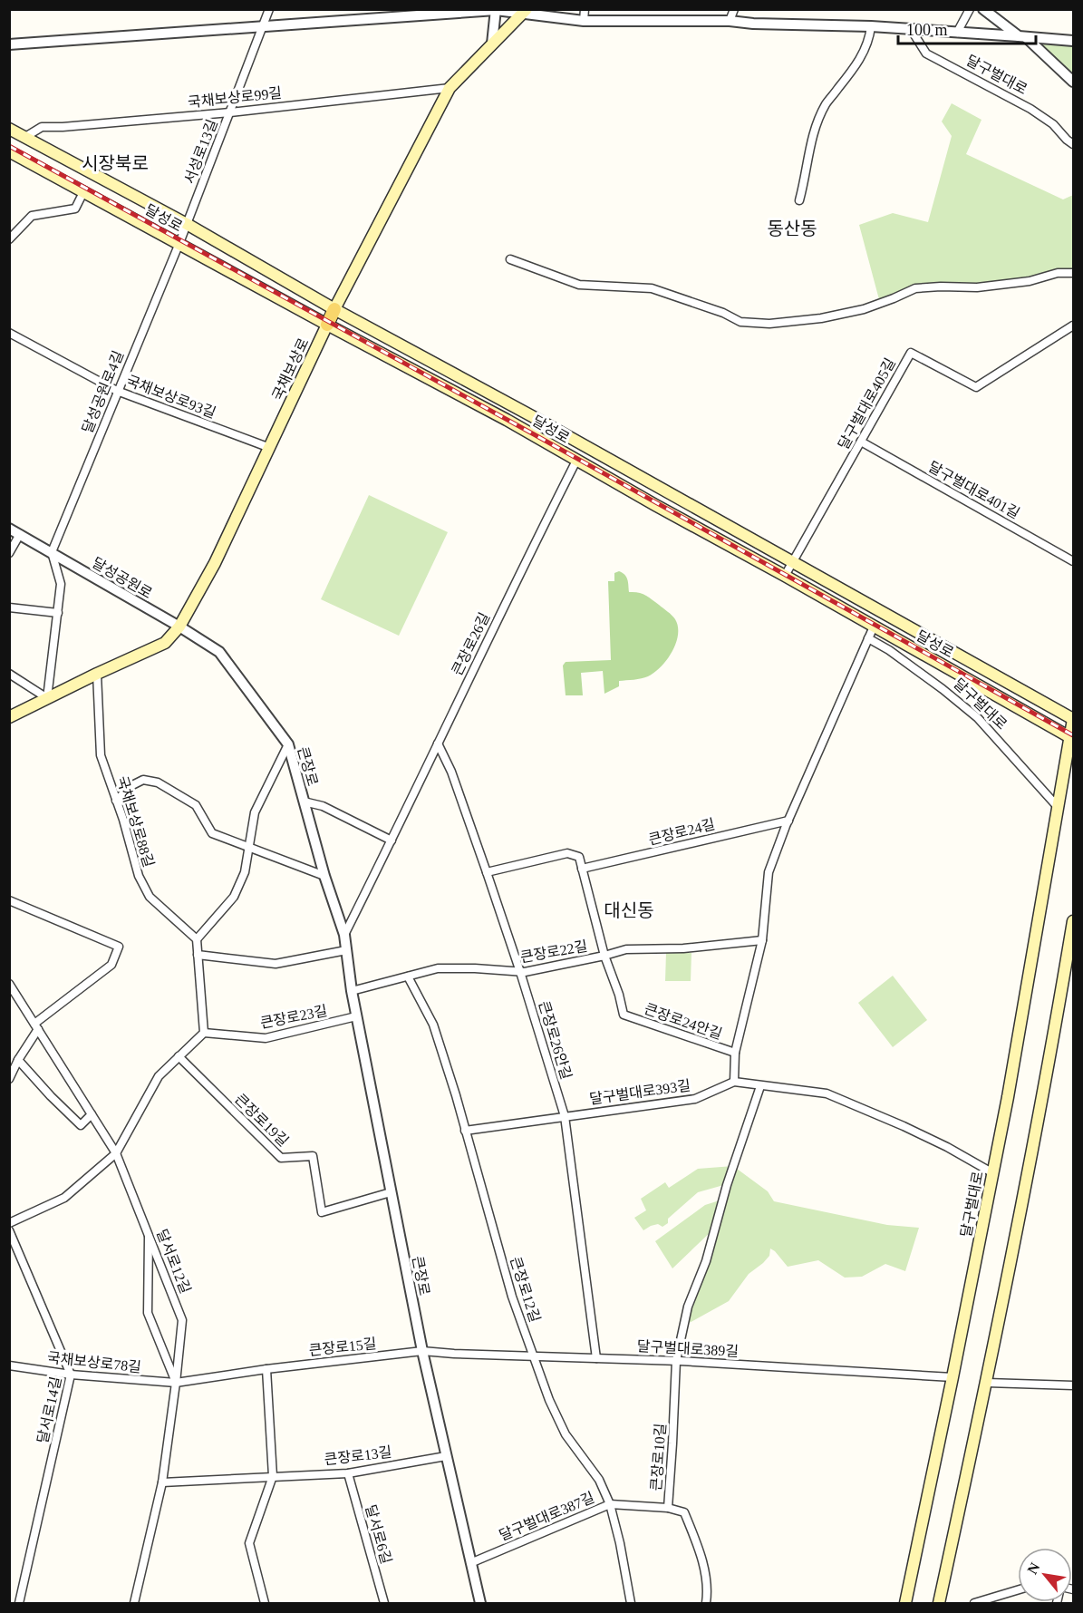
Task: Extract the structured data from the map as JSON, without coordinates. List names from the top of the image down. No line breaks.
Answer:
{"streets":{"main road":["달구벌대로","달성로","국채보상로"],"street":["국채보상로99길","서성로13길","달성공원로4길","국채보상로93길","달구벌대로405길","달구벌대로401길","달성공원로","큰장로26길","큰장로","국채보상로88길","큰장로24길","큰장로22길","큰장로23길","큰장로24안길","큰장로26안길","달구벌대로393길","큰장로19길","달서로12길","큰장로12길","큰장로15길","달구벌대로389길","국채보상로78길","달서로14길","큰장로13길","큰장로10길","달구벌대로387길","달서로6길"]},"crossings":[["달구벌대로","달성로"],["달구벌대로","달구벌대로389길"],["국채보상로99길","서성로13길"],["국채보상로99길","국채보상로"],["서성로13길","달성로"],["서성로13길","달성공원로4길"],["달성로","국채보상로"],["달성로","달성공원로4길"],["달성로","달구벌대로405길"],["달성로","큰장로26길"],["국채보상로","국채보상로93길"],["국채보상로","달성공원로"],["국채보상로","큰장로"],["국채보상로","국채보상로88길"],["달성공원로4길","국채보상로93길"],["달성공원로4길","달성공원로"],["달구벌대로405길","달구벌대로401길"],["달성공원로","큰장로"],["큰장로26길","큰장로"],["큰장로26길","큰장로26안길"],["큰장로","큰장로22길"],["큰장로","큰장로23길"],["큰장로","큰장로19길"],["큰장로","큰장로15길"],["큰장로","달구벌대로389길"],["큰장로","큰장로13길"],["큰장로","달구벌대로387길"],["큰장로24길","큰장로24안길"],["큰장로22길","큰장로24안길"],["큰장로22길","큰장로26안길"],["큰장로22길","큰장로12길"],["큰장로24안길","큰장로26안길"],["큰장로26안길","달구벌대로393길"],["큰장로26안길","달구벌대로389길"],["달구벌대로393길","큰장로12길"],["달서로12길","큰장로15길"],["달서로12길","국채보상로78길"],["달서로12길","큰장로13길"],["큰장로12길","달구벌대로389길"],["큰장로12길","달구벌대로387길"],["큰장로15길","달구벌대로389길"],["큰장로15길","국채보상로78길"],["달구벌대로389길","큰장로10길"],["국채보상로78길","달서로14길"],["큰장로13길","달서로6길"],["큰장로10길","달구벌대로387길"]],"districts":["시장북로","동산동","대신동"],"scale_bar":"100 m","north":"top left"}
